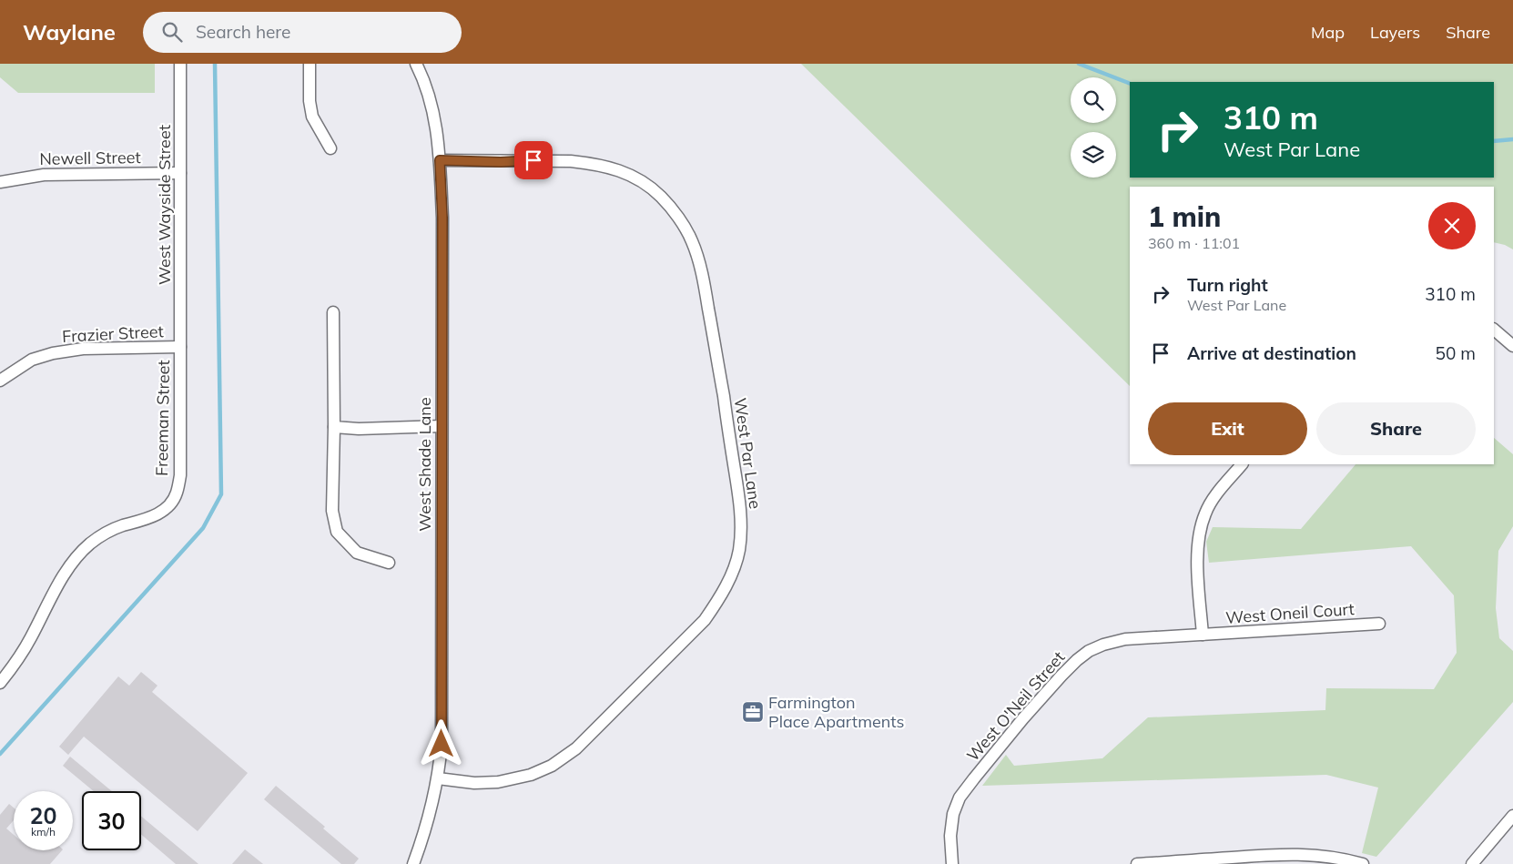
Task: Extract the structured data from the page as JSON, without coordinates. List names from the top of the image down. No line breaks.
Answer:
{"streets":{"street":["Newell Street","West Wayside Street","Frazier Street","Freeman Street","West Par Lane","West Shade Lane","West Oneil Court","West O'Neil Street"]},"crossings":[["Newell Street","West Wayside Street"],["West Wayside Street","Frazier Street"],["West Wayside Street","Freeman Street"],["Frazier Street","Freeman Street"],["West Par Lane","West Shade Lane"],["West Oneil Court","West O'Neil Street"]],"places":{"office":["Farmington Place Apartments"]},"page":{"header":"Waylane","search":"Search here","nav":["Map","Layers","Share"],"turn":["310 m","West Par Lane"],"heading":["1 min","360 m · 11:01"],"list":[{"name":"Turn right","note":"West Par Lane","value":"310 m"},{"name":"Arrive at destination","value":"50 m"}],"buttons":["Exit","Share"],"speed":"20 km/h","limit":"30"}}
